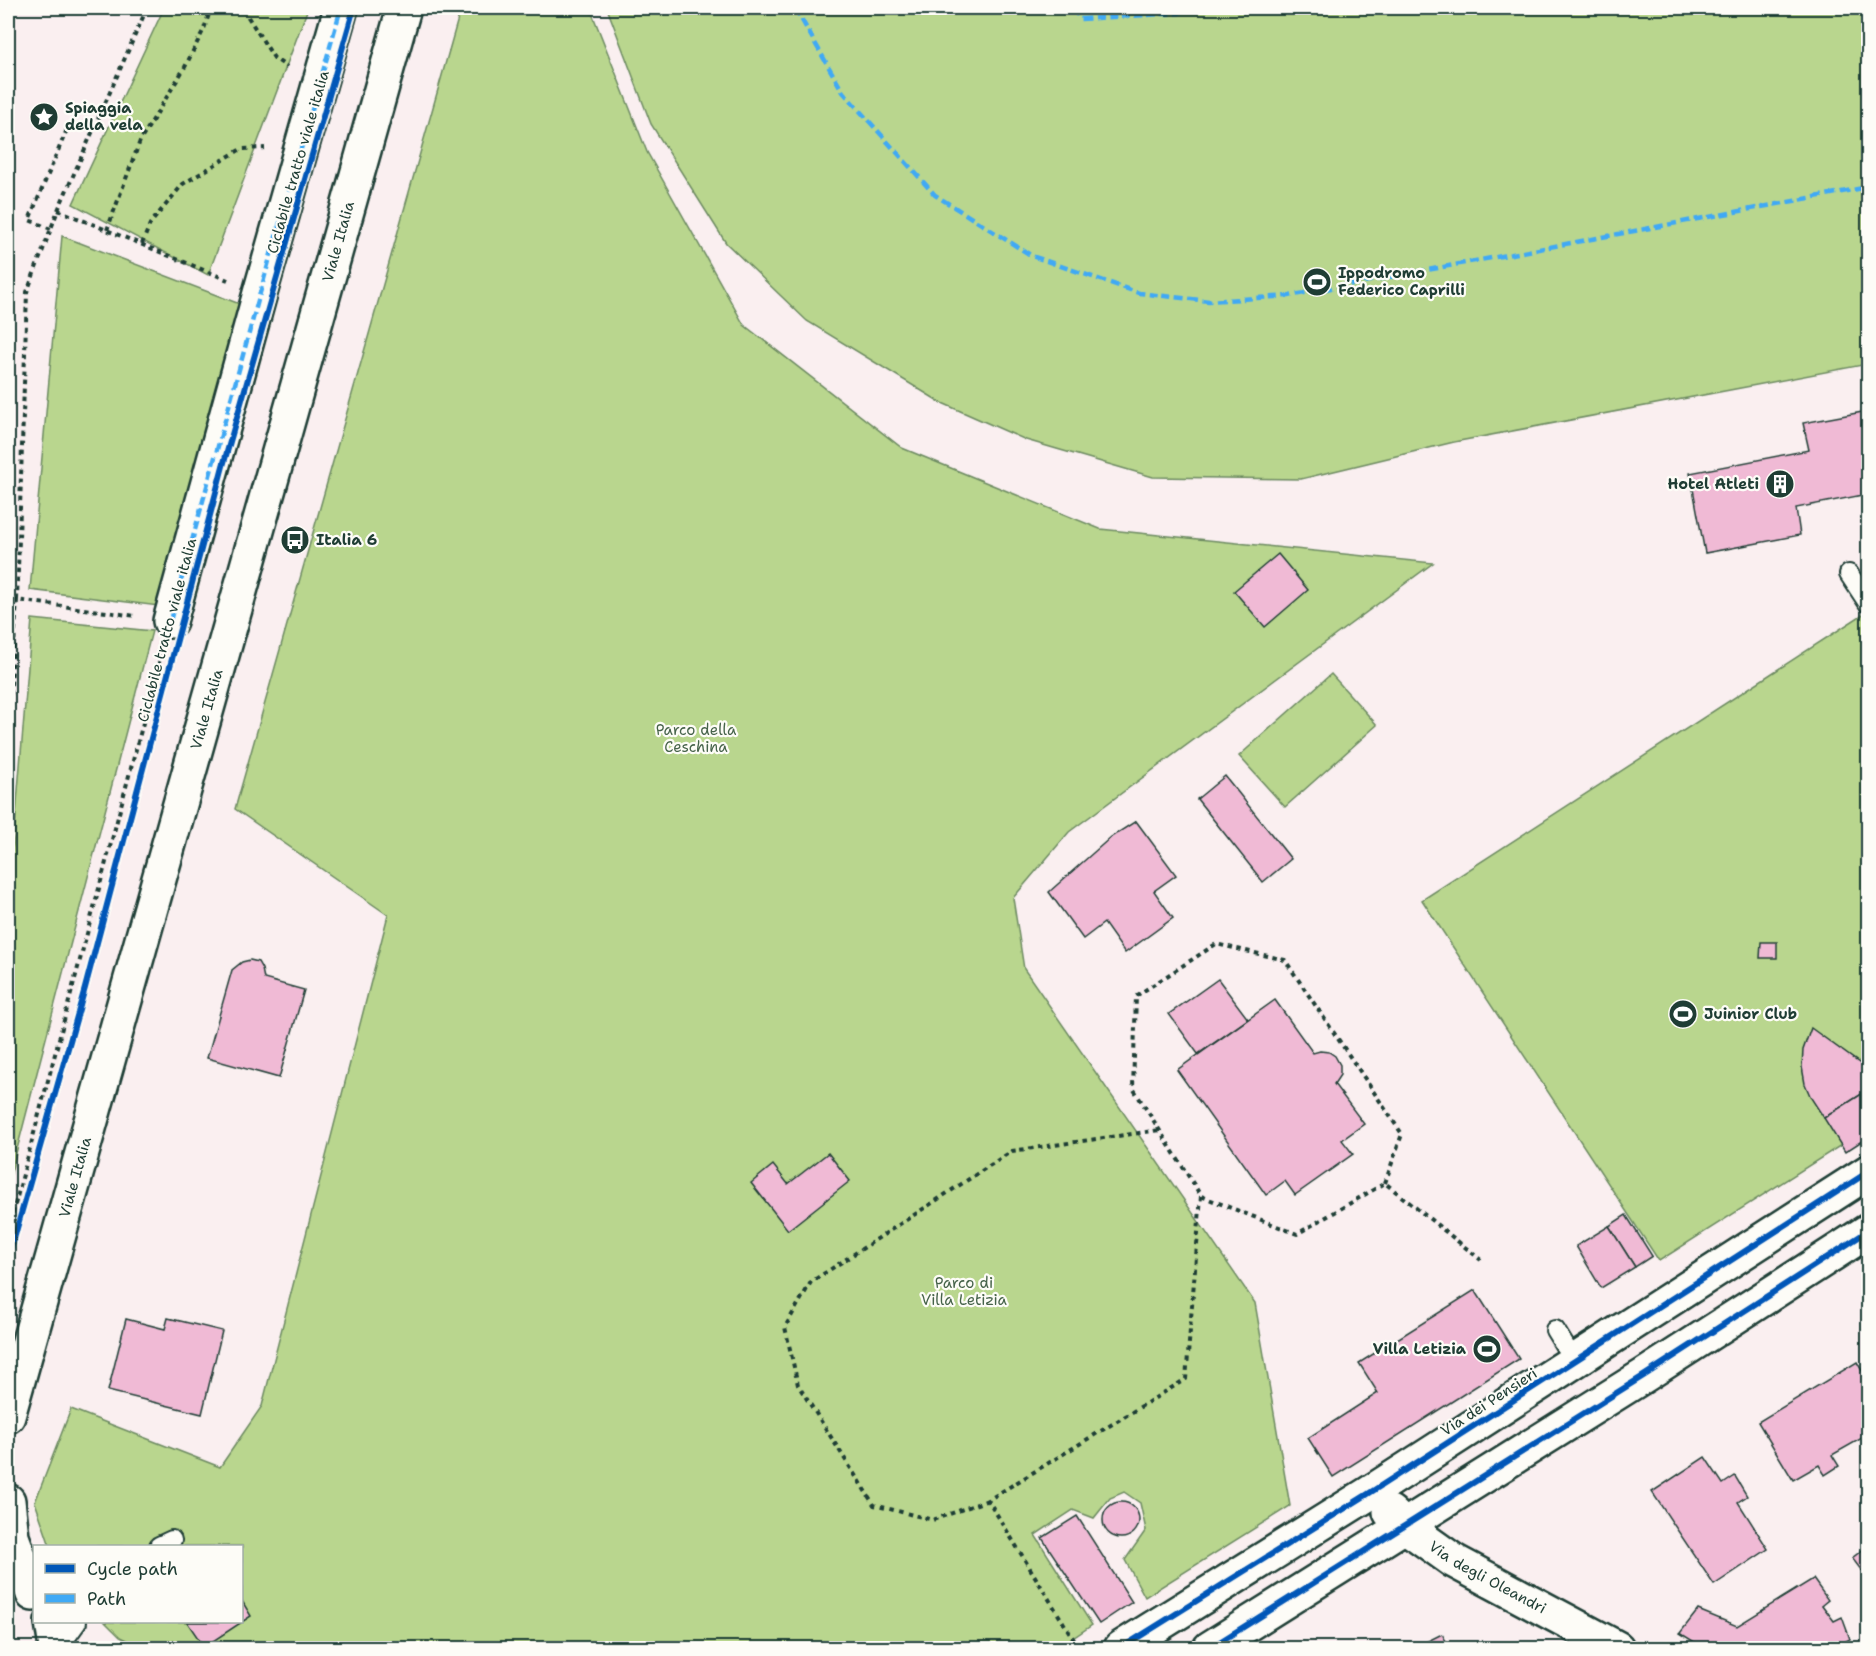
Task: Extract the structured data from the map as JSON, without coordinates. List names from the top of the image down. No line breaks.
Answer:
{"streets":{"street":["Viale Italia","Via dei Pensieri","Via degli Oleandri"],"cycle path":["Ciclabile tratto viale italia"]},"crossings":[["Via dei Pensieri","Via degli Oleandri"]],"parks":["Parco della Ceschina","Parco di Villa Letizia"],"places":{"place":["Spiaggia della vela"],"sports":["Ippodromo Federico Caprilli","Juinior Club","Villa Letizia"],"building":["Hotel Atleti"],"bus stop":["Italia 6"]},"legend":["Cycle path","Path"]}
